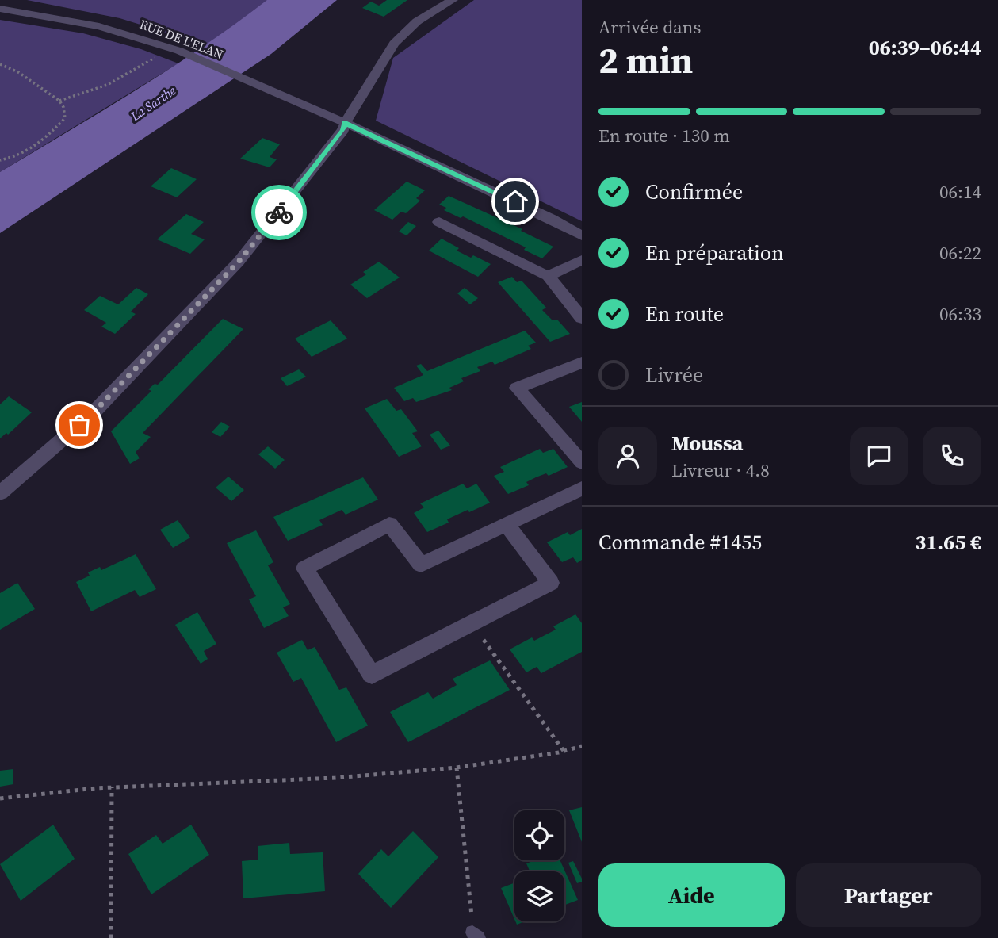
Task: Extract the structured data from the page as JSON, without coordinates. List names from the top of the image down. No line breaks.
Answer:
{"streets":{"street":["RUE DE L'ELAN"]},"water":["La Sarthe"],"page":{"heading":["2 min","Arrivée dans","06:39–06:44"],"panel":["Moussa","Livreur · 4.8","Commande #1455","31.65 €"],"bar":"En route · 130 m","list":[["Confirmée","06:14"],["En préparation","06:22"],["En route","06:33"],"Livrée"],"buttons":["Aide","Partager"]}}
